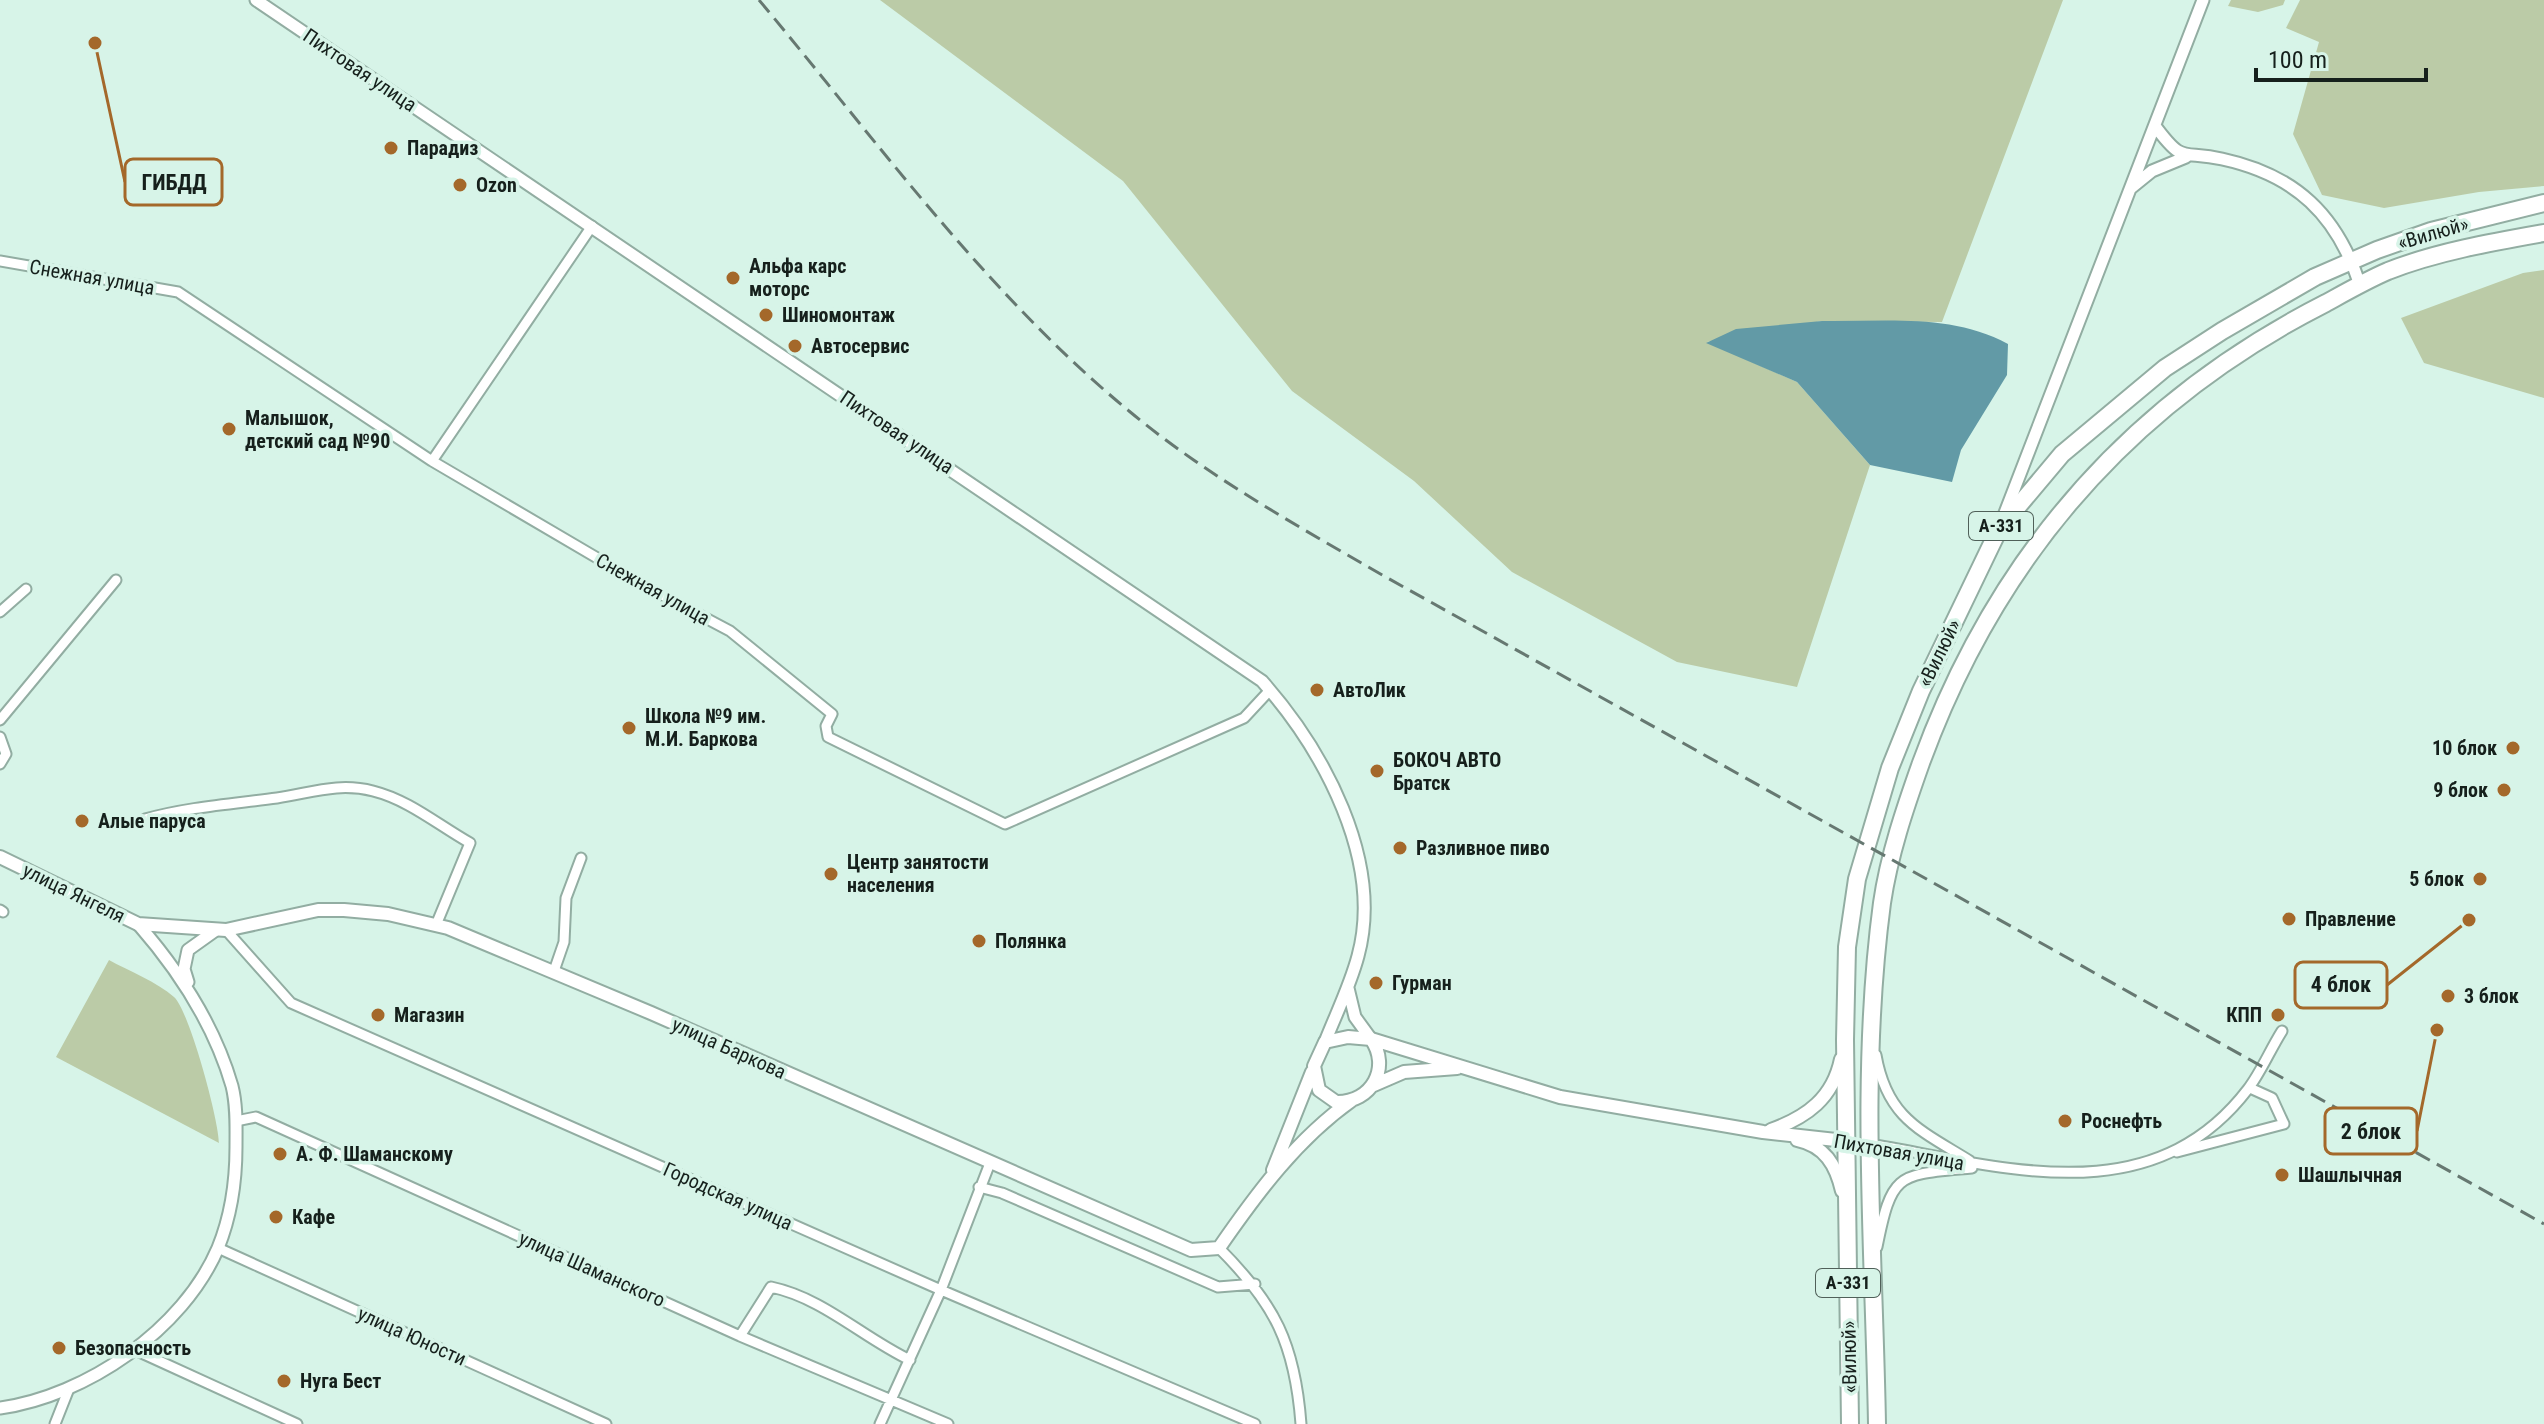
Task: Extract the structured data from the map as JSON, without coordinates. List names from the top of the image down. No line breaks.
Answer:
{"streets":{"highway":["Пихтовая улица","«Вилюй»","А-331"],"main road":["улица Янгеля","улица Баркова"],"street":["Снежная улица","Городская улица","улица Шаманского","улица Юности"]},"crossings":[["Пихтовая улица","«Вилюй»"],["Пихтовая улица","Снежная улица"],["улица Янгеля","улица Баркова"],["улица Янгеля","улица Шаманского"],["улица Янгеля","улица Юности"],["улица Баркова","Городская улица"]],"places":["ГИБДД","Парадиз","Ozon","Альфа карс моторс","Шиномонтаж","Автосервис","Малышок, детский сад №90","АвтоЛик","Школа №9 им. М.И. Баркова","10 блок","БОКОЧ АВТО Братск","9 блок","Алые паруса","Разливное пиво","Центр занятости населения","5 блок","Правление","4 блок","Полянка","Гурман","3 блок","Магазин","КПП","2 блок","Роснефть","А. Ф. Шаманскому","Шашлычная","Кафе","Безопасность","Нуга Бест"],"scale_bar":"100 m"}
